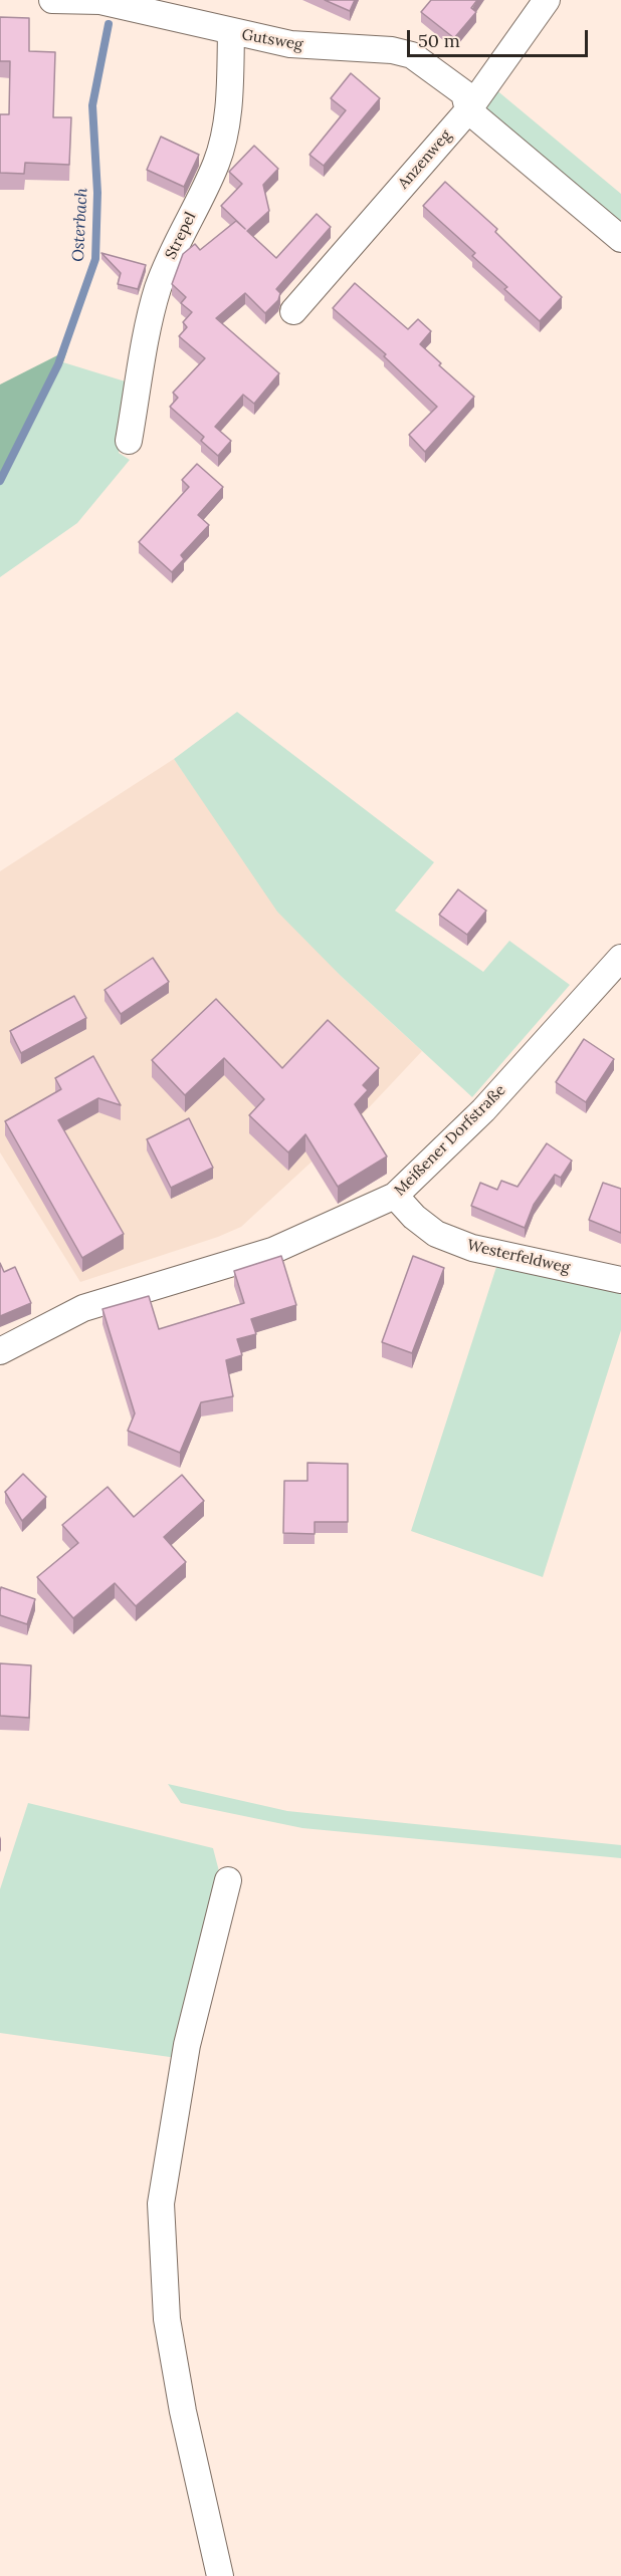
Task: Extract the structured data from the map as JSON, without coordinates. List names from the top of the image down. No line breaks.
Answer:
{"streets":{"street":["Gutsweg","Anzenweg","Strepel","Meißener Dorfstraße","Westerfeldweg"]},"crossings":[["Gutsweg","Anzenweg"],["Gutsweg","Strepel"],["Meißener Dorfstraße","Westerfeldweg"]],"water":["Osterbach"],"scale_bar":"50 m"}
